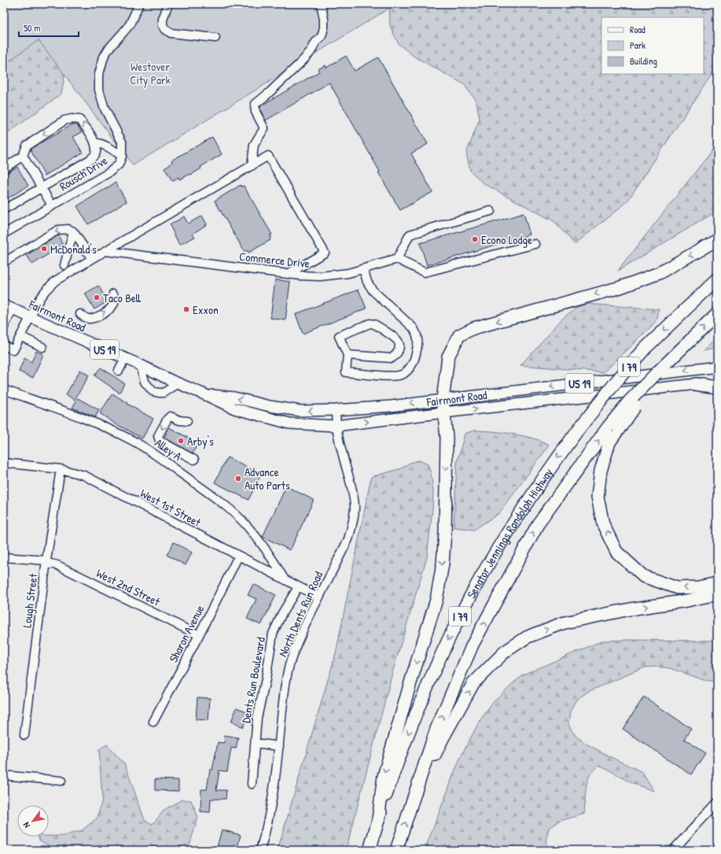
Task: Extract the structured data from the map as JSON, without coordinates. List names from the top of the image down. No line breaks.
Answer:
{"streets":{"highway":["I 79","Senator Jennings Randolph Highway"],"main road":["Fairmont Road","US 19"],"street":["Rousch Drive","Commerce Drive","Alley A","West 1st Street","West 2nd Street","Lough Street","North Dents Run Road","Sharon Avenue","Dents Run Boulevard"]},"crossings":[["Fairmont Road","North Dents Run Road"],["I 79","Senator Jennings Randolph Highway"],["Alley A","West 1st Street"],["West 1st Street","Lough Street"],["West 1st Street","North Dents Run Road"],["West 1st Street","Sharon Avenue"],["West 1st Street","Dents Run Boulevard"],["West 2nd Street","Lough Street"],["West 2nd Street","Sharon Avenue"]],"parks":["Westover City Park"],"places":["Econo Lodge","McDonald's","Taco Bell","Exxon","Arby's","Advance Auto Parts"],"legend":["Road","Park","Building"],"scale_bar":"50 m","north":"bottom left"}
